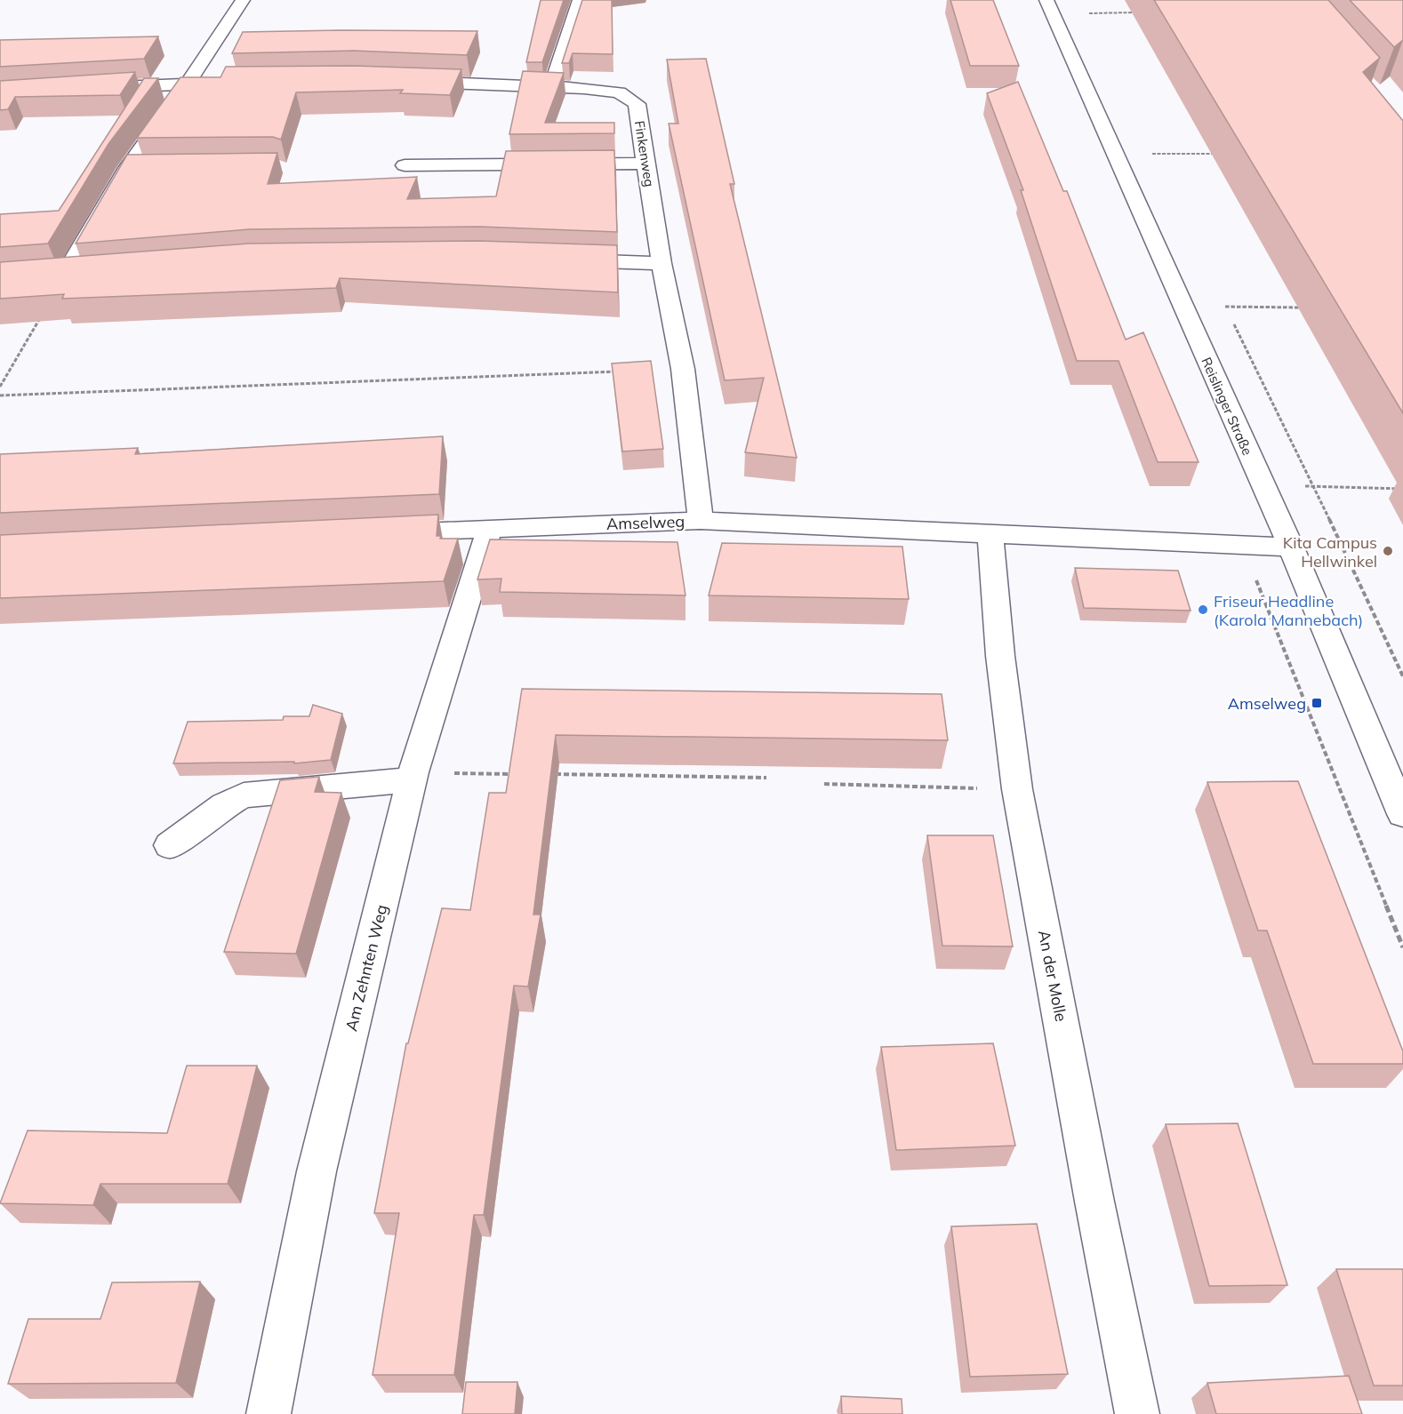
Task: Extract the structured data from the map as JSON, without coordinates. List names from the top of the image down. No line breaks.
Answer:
{"streets":{"street":["Finkenweg","Reislinger Straße","Amselweg","Am Zehnten Weg","An der Molle"]},"crossings":[["Finkenweg","Amselweg"],["Reislinger Straße","Amselweg"],["Amselweg","Am Zehnten Weg"],["Amselweg","An der Molle"]],"places":{"other":["Kita Campus Hellwinkel","Friseur Headline (Karola Mannebach)"],"transit":["Amselweg"]}}
